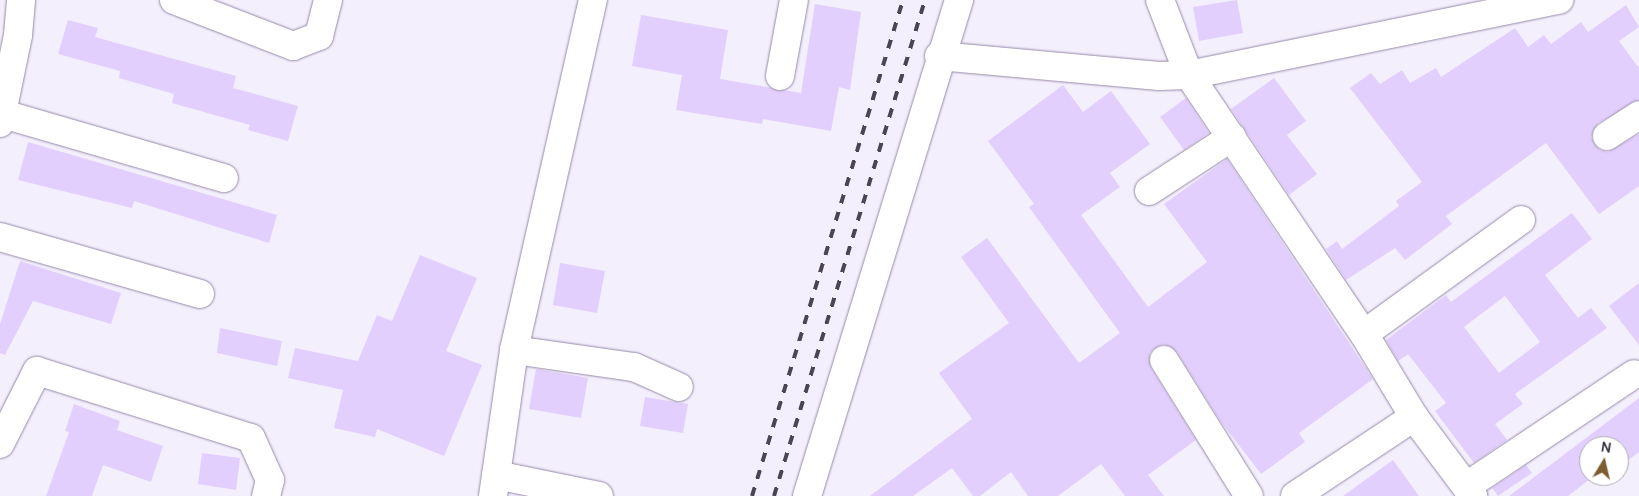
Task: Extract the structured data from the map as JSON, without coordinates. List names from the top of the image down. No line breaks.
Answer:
{"north":"top"}
